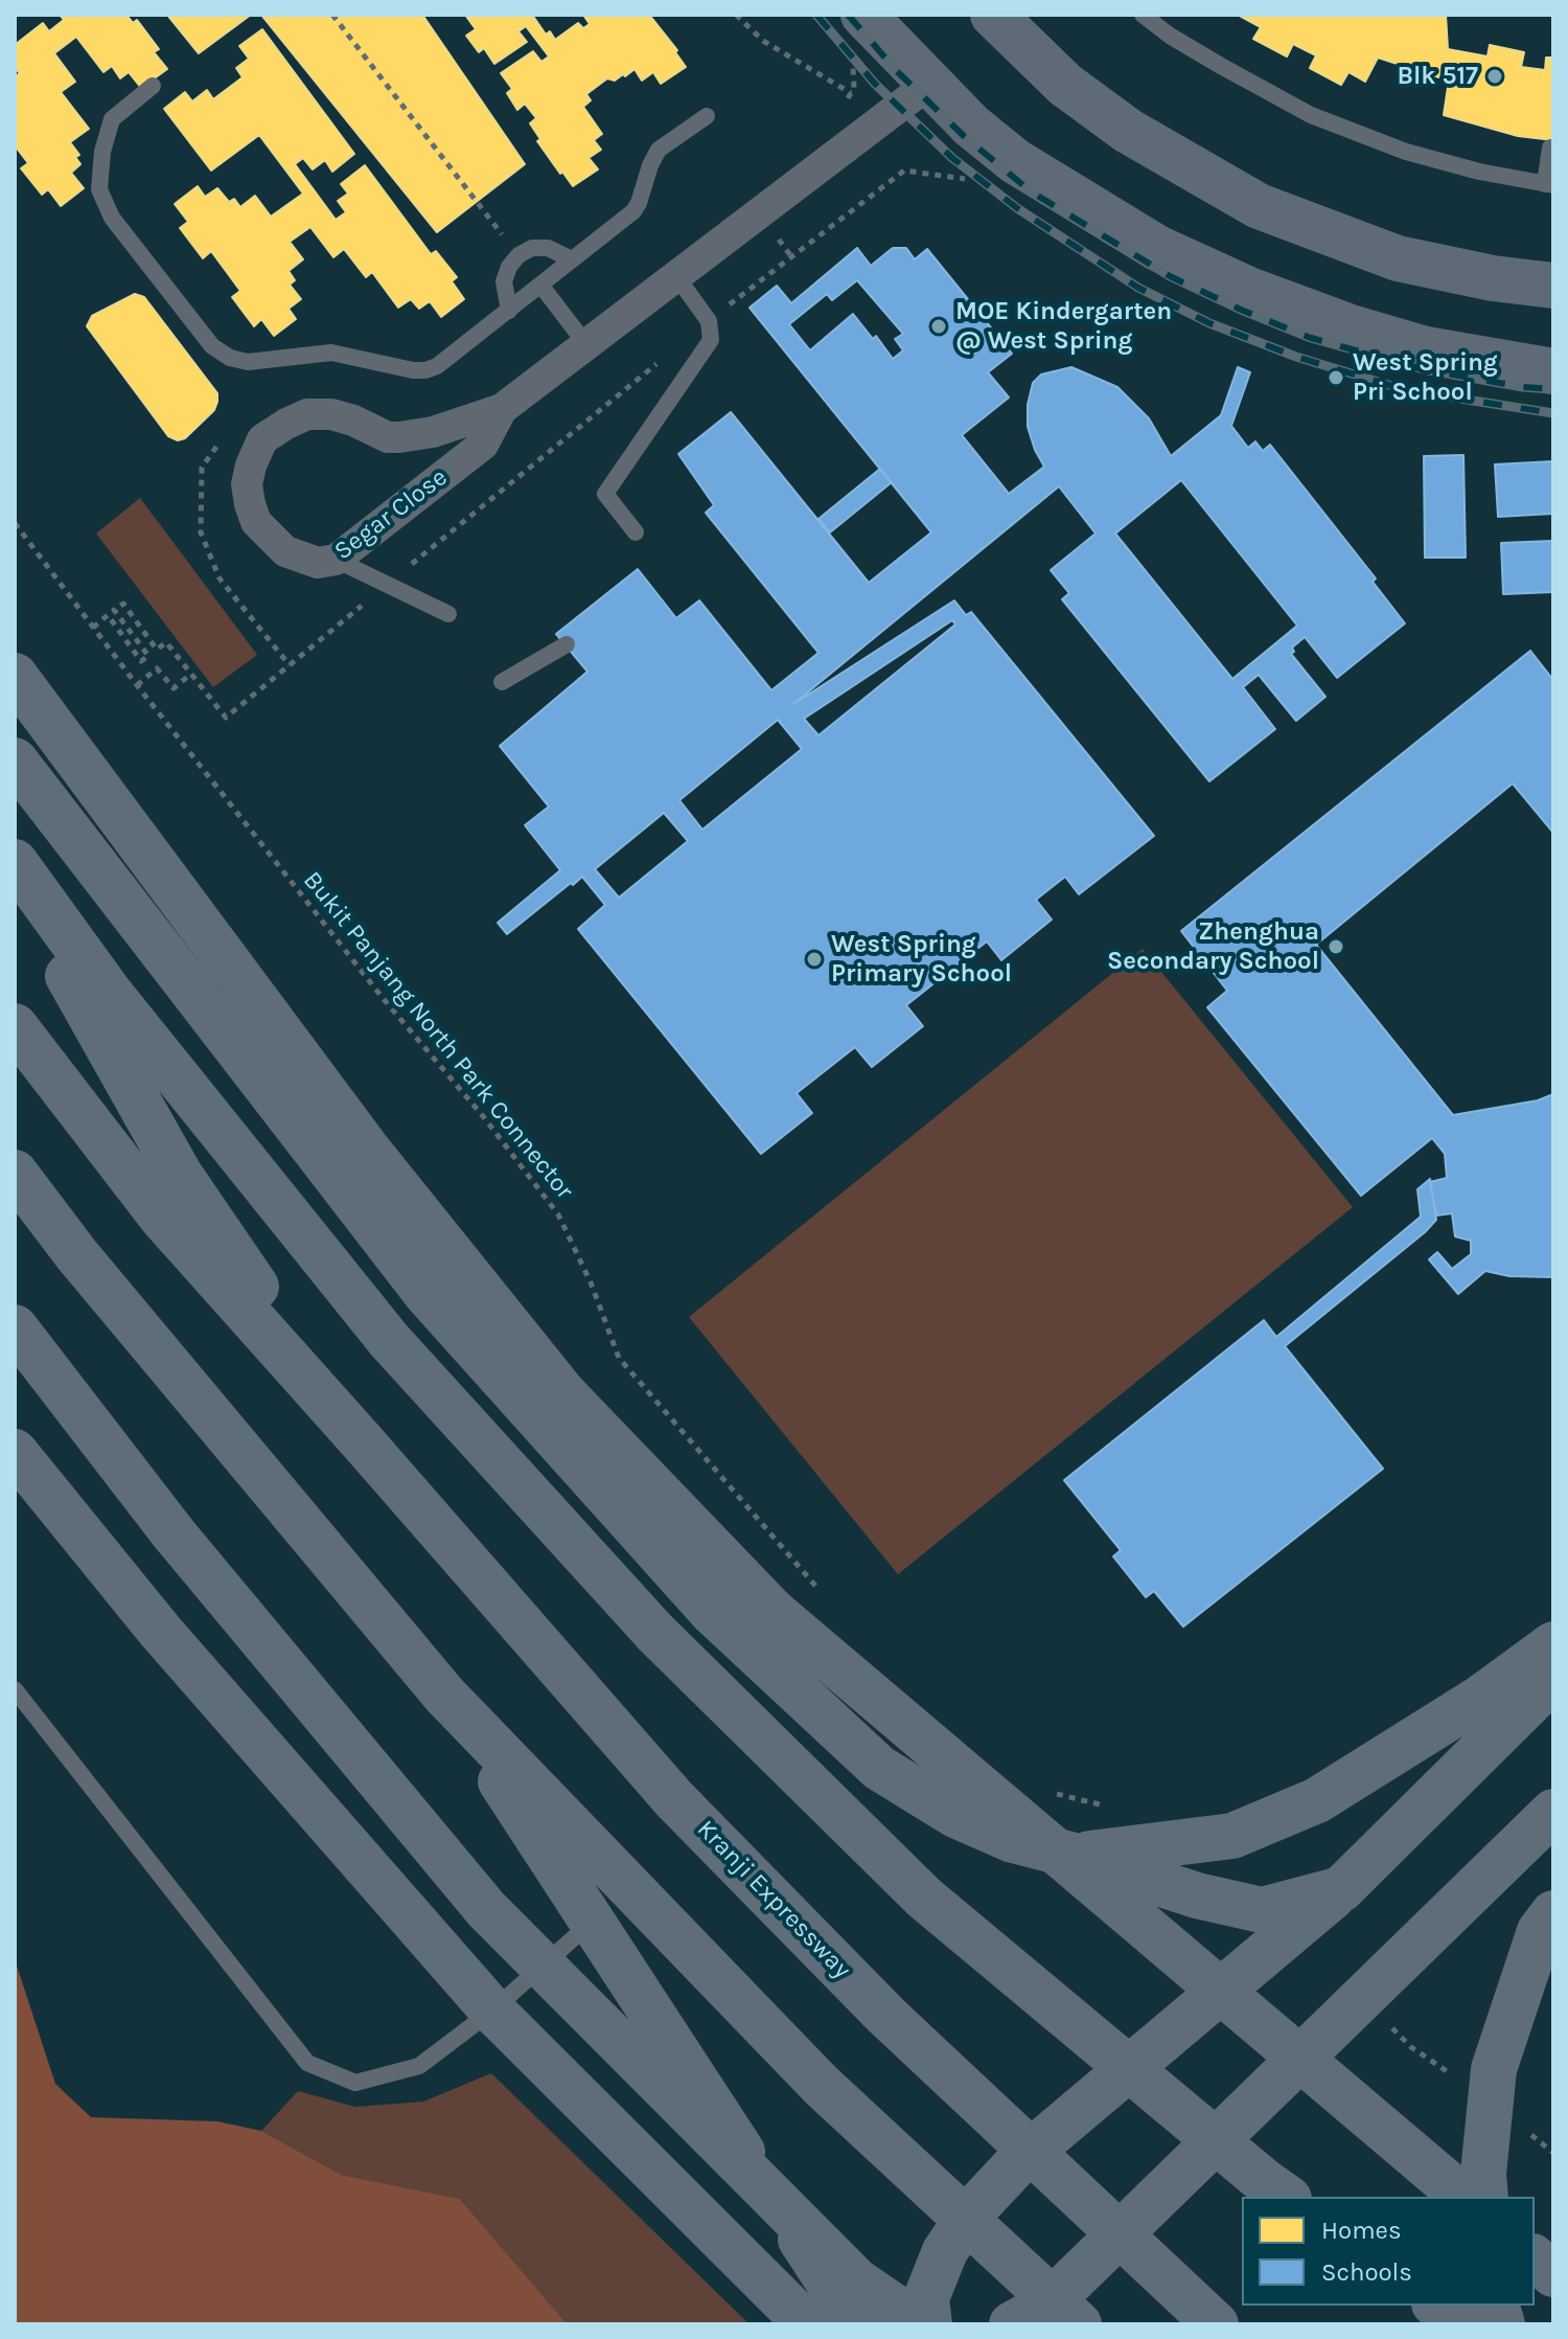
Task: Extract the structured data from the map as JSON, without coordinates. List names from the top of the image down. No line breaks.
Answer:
{"streets":{"highway":["Kranji Expressway"],"street":["Segar Close"],"path":["Bukit Panjang North Park Connector"]},"places":["Blk 517","MOE Kindergarten @ West Spring","West Spring Pri School","Zhenghua Secondary School","West Spring Primary School"],"legend":["Homes","Schools"]}
